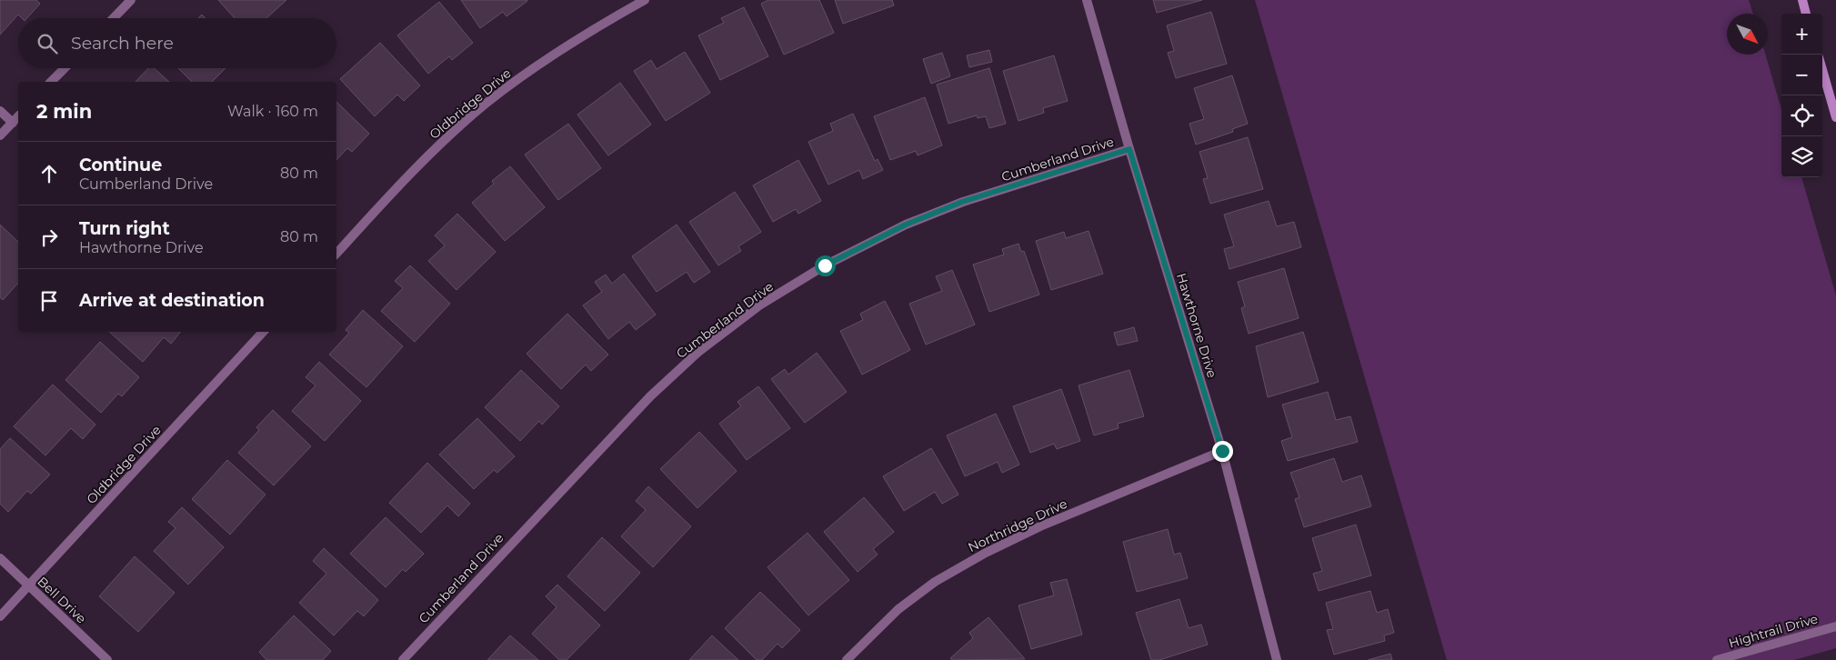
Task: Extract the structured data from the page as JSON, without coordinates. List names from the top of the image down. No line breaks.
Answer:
{"streets":{"street":["Oldbridge Drive","Cumberland Drive","Hawthorne Drive","Northridge Drive","Bell Drive","Hightrail Drive"]},"crossings":[["Oldbridge Drive","Bell Drive"],["Cumberland Drive","Hawthorne Drive"],["Hawthorne Drive","Northridge Drive"]],"north":"bottom right","page":{"map_buttons":["+","−"],"search":"Search here","heading":["2 min","Walk · 160 m"],"list":[["Continue","Cumberland Drive","80 m"],["Turn right","Hawthorne Drive","80 m"],"Arrive at destination"]}}
